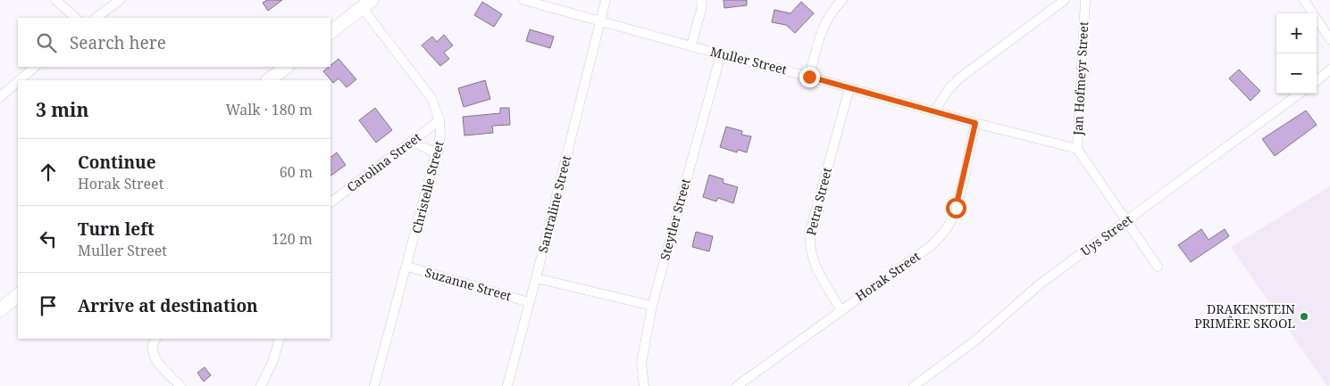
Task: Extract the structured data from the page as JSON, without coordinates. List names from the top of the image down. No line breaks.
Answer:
{"streets":{"street":["Muller Street","Jan Hofmeyr Street","Carolina Street","Christelle Street","Petra Street","Santraline Street","Steytler Street","Uys Street","Horak Street","Suzanne Street"]},"crossings":[["Muller Street","Jan Hofmeyr Street"],["Muller Street","Petra Street"],["Muller Street","Santraline Street"],["Muller Street","Steytler Street"],["Muller Street","Horak Street"],["Jan Hofmeyr Street","Uys Street"],["Carolina Street","Christelle Street"],["Christelle Street","Suzanne Street"],["Petra Street","Horak Street"],["Santraline Street","Suzanne Street"]],"places":["DRAKENSTEIN PRIMÊRE SKOOL"],"page":{"map_buttons":["+","−"],"search":"Search here","heading":["3 min","Walk · 180 m"],"list":[["Continue","Horak Street","60 m"],["Turn left","Muller Street","120 m"],"Arrive at destination"]}}
